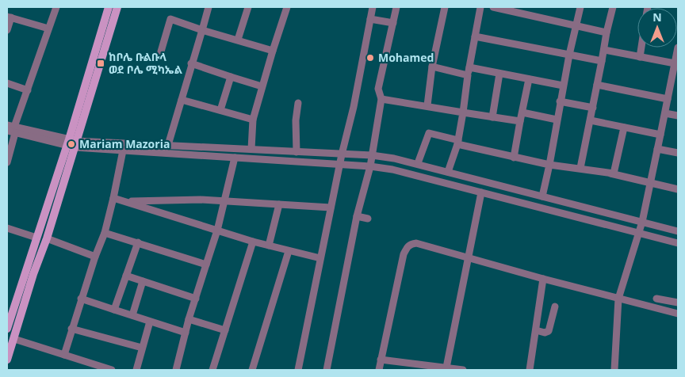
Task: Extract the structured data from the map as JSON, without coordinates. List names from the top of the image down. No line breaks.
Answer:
{"places":{"other":["Mohamed","Mariam Mazoria"],"transit":["ከቦሌ ቡልቡላ ወደ ቦሌ ሚካኤል"]},"north":"top"}
